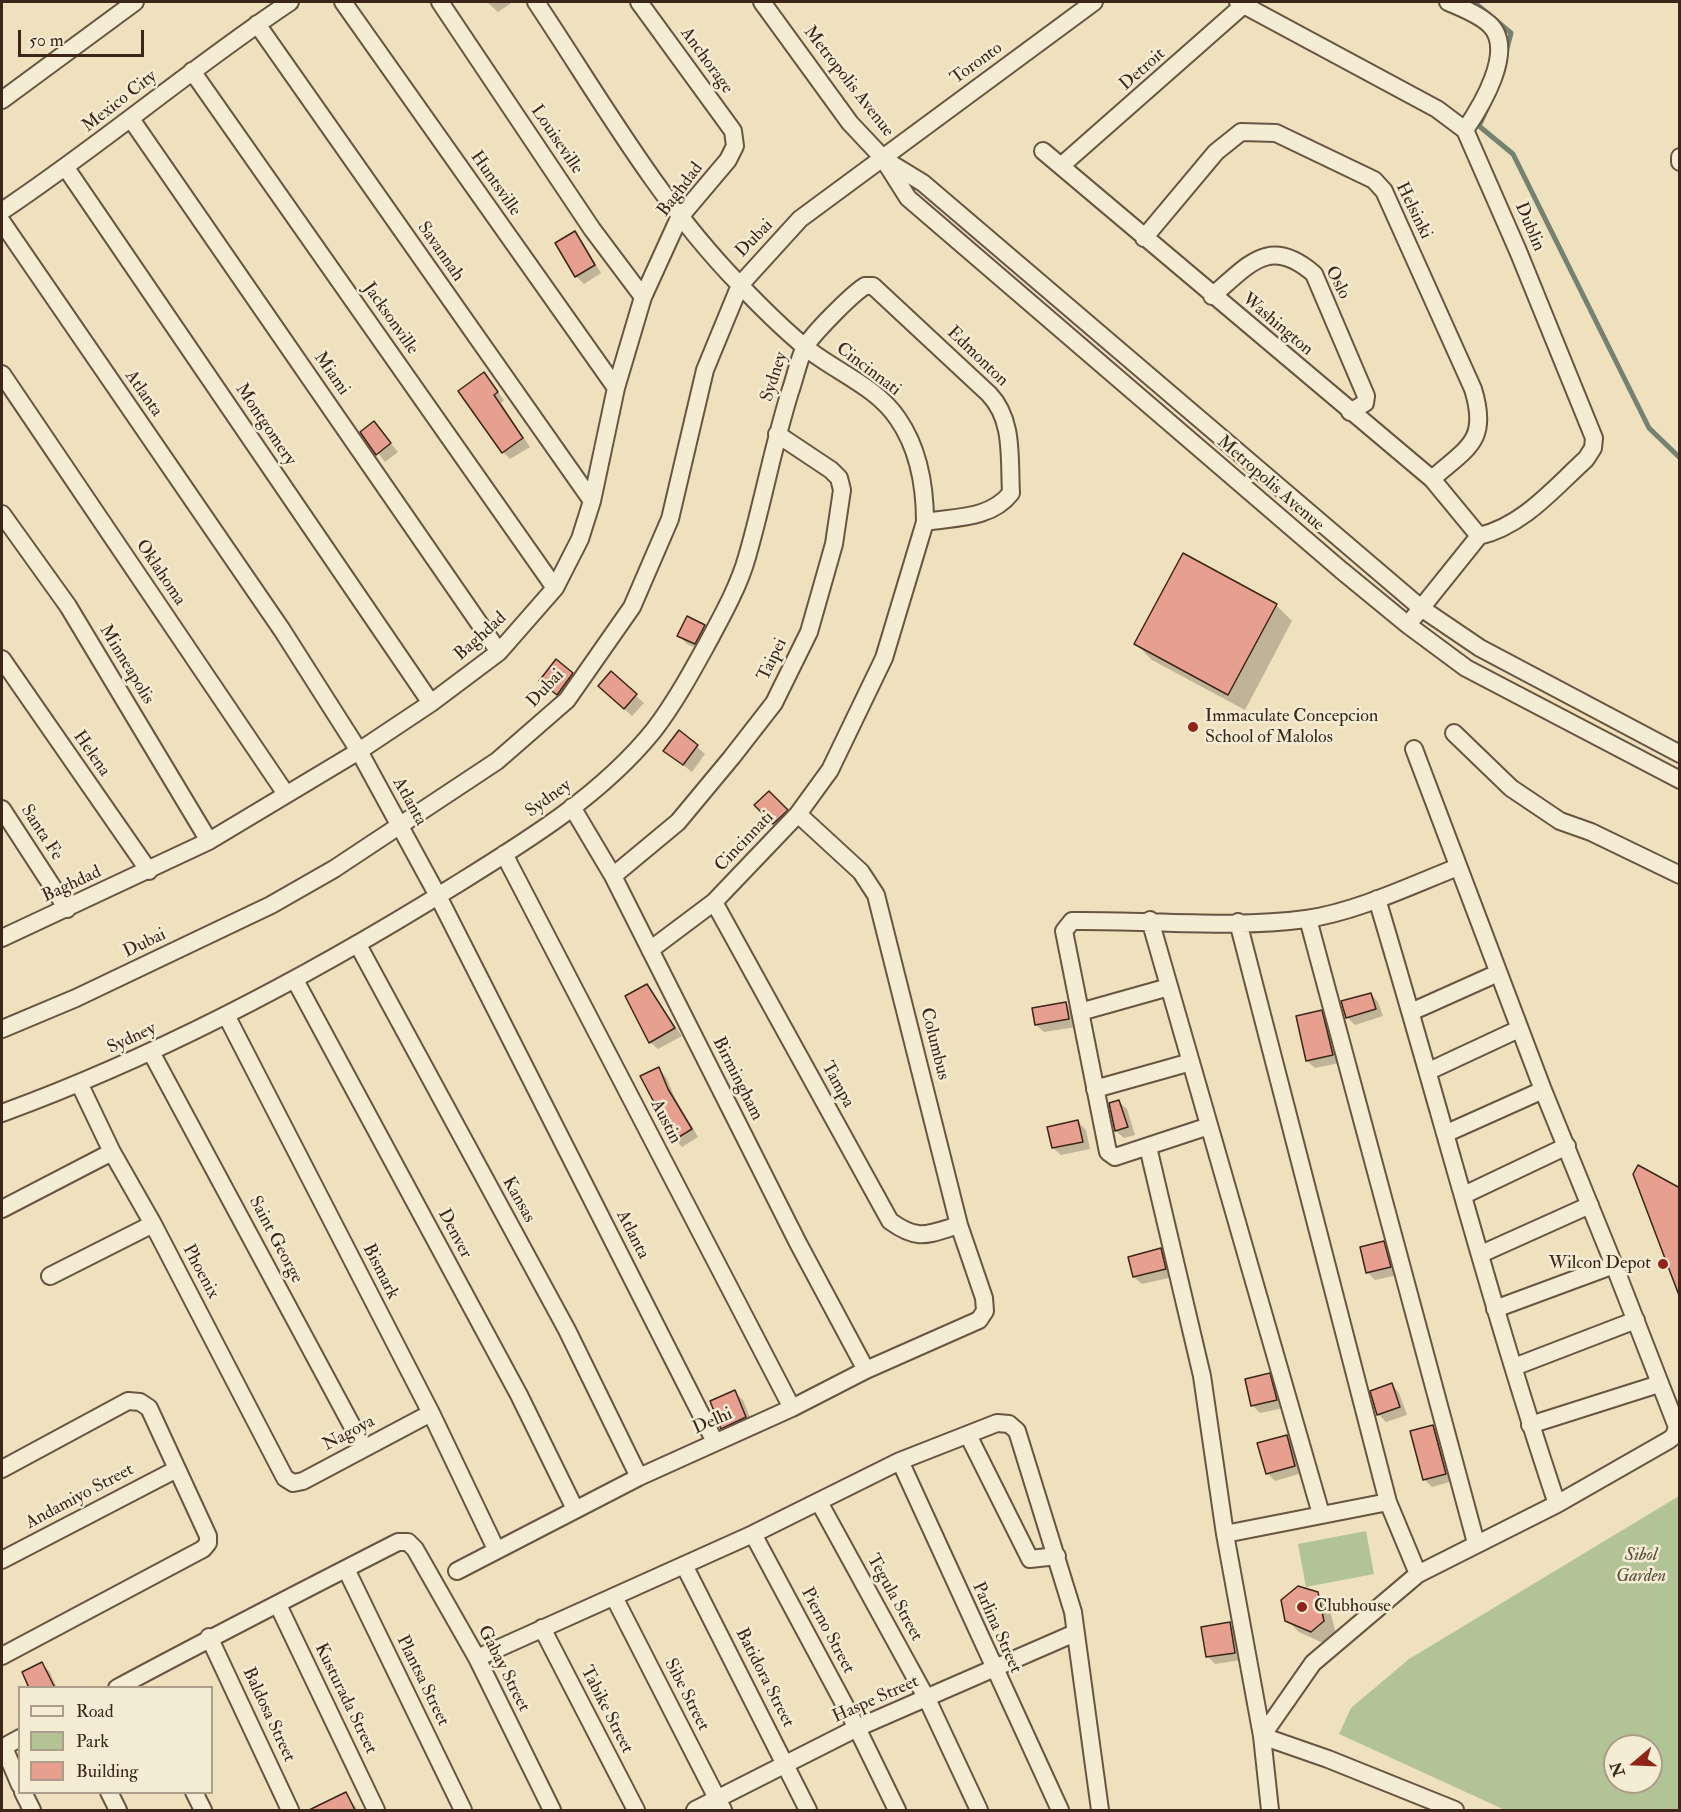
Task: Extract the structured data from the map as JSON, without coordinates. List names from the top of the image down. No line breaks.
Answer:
{"streets":{"street":["Anchorage","Toronto","Detroit","Metropolis Avenue","Mexico City","Louiseville","Huntsville","Baghdad","Helsinki","Dublin","Dubai","Savannah","Oslo","Jacksonville","Washington","Edmonton","Cincinnati","Miami","Sydney","Atlanta","Montgomery","Oklahoma","Taipei","Minneapolis","Helena","Santa Fe","Columbus","Birmingham","Tampa","Austin","Kansas","Denver","Saint George","Phoenix","Bismark","Delhi","Nagoya","Andamiyo Street","Tegula Street","Parlina Street","Pierno Street","Gabay Street","Batidora Street","Plantsa Street","Sibe Street","Kusturada Street","Haspe Street","Tabike Street","Baldosa Street"]},"crossings":[["Anchorage","Baghdad"],["Toronto","Metropolis Avenue"],["Toronto","Dubai"],["Detroit","Dublin"],["Detroit","Washington"],["Metropolis Avenue","Dubai"],["Mexico City","Savannah"],["Mexico City","Jacksonville"],["Mexico City","Miami"],["Mexico City","Montgomery"],["Louiseville","Baghdad"],["Huntsville","Baghdad"],["Baghdad","Savannah"],["Baghdad","Jacksonville"],["Baghdad","Cincinnati"],["Baghdad","Miami"],["Baghdad","Atlanta"],["Baghdad","Montgomery"],["Baghdad","Oklahoma"],["Baghdad","Minneapolis"],["Baghdad","Helena"],["Baghdad","Santa Fe"],["Helsinki","Washington"],["Dublin","Washington"],["Dubai","Cincinnati"],["Dubai","Atlanta"],["Oslo","Washington"],["Edmonton","Cincinnati"],["Edmonton","Sydney"],["Cincinnati","Sydney"],["Cincinnati","Columbus"],["Cincinnati","Birmingham"],["Cincinnati","Tampa"],["Sydney","Atlanta"],["Sydney","Taipei"],["Sydney","Birmingham"],["Sydney","Austin"],["Sydney","Kansas"],["Sydney","Denver"],["Sydney","Saint George"],["Sydney","Phoenix"],["Sydney","Bismark"],["Atlanta","Delhi"],["Taipei","Birmingham"],["Columbus","Tampa"],["Columbus","Delhi"],["Birmingham","Delhi"],["Austin","Delhi"],["Kansas","Delhi"],["Denver","Delhi"],["Saint George","Nagoya"],["Phoenix","Nagoya"],["Bismark","Delhi"],["Bismark","Nagoya"],["Tegula Street","Haspe Street"],["Parlina Street","Haspe Street"],["Pierno Street","Haspe Street"],["Gabay Street","Plantsa Street"],["Batidora Street","Haspe Street"],["Sibe Street","Haspe Street"]],"parks":["Sibol Garden"],"places":["Immaculate Concepcion School of Malolos","Wilcon Depot","Clubhouse"],"legend":["Road","Park","Building"],"scale_bar":"50 m","north":"left"}
